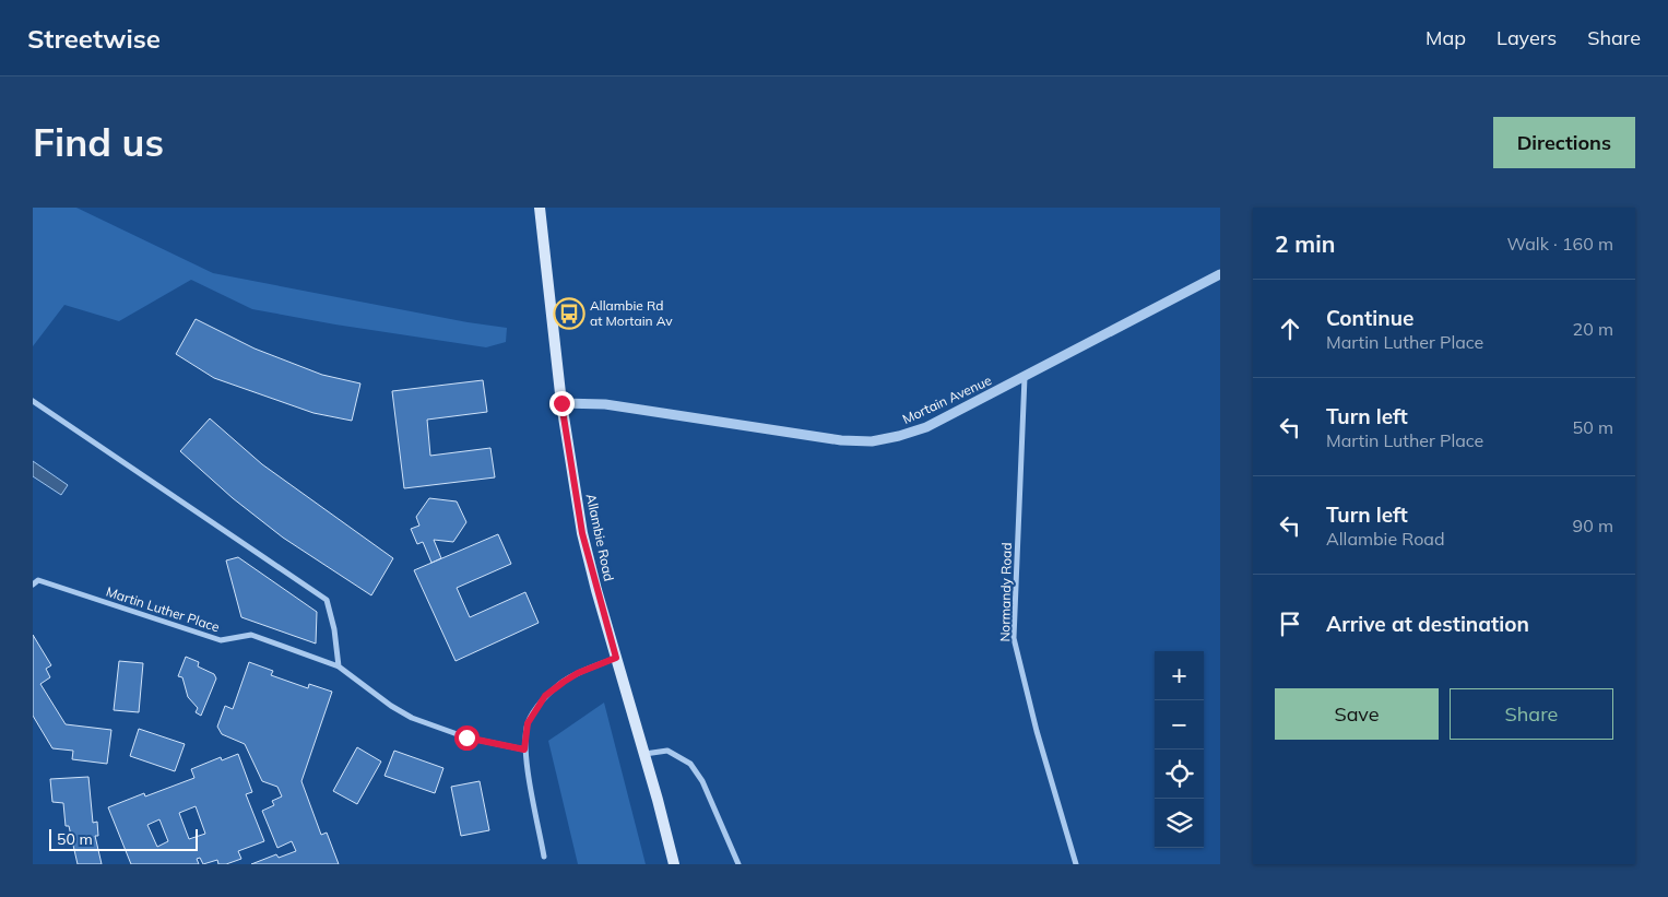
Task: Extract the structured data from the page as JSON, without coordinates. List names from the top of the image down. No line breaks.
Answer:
{"streets":{"main road":["Allambie Road"],"street":["Mortain Avenue","Normandy Road","Martin Luther Place"]},"crossings":[["Mortain Avenue","Allambie Road"],["Mortain Avenue","Normandy Road"]],"places":{"bus stop":["Allambie Rd at Mortain Av"]},"scale_bar":"50 m","page":{"header":"Streetwise","nav":["Map","Layers","Share"],"buttons":["Directions",["Save","Share"]],"title":"Find us","heading":["2 min","Walk · 160 m"],"list":[["Continue","Martin Luther Place","20 m"],["Turn left","Martin Luther Place","50 m"],["Turn left","Allambie Road","90 m"],"Arrive at destination"],"map_buttons":["+","−"],"scale":"50 m"}}
